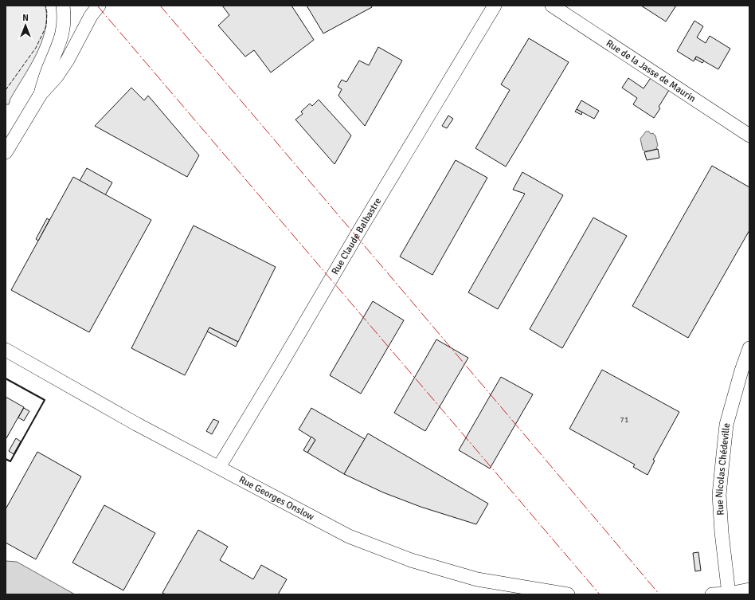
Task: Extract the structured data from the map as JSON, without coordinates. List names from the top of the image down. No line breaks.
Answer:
{"streets":{"street":["Rue de la Jasse de Maurin","Rue Claude Balbastre","Rue Nicolas Chédeville","Rue Georges Onslow"]},"crossings":[["Rue Claude Balbastre","Rue Georges Onslow"]],"house_numbers":["71"],"north":"top"}
